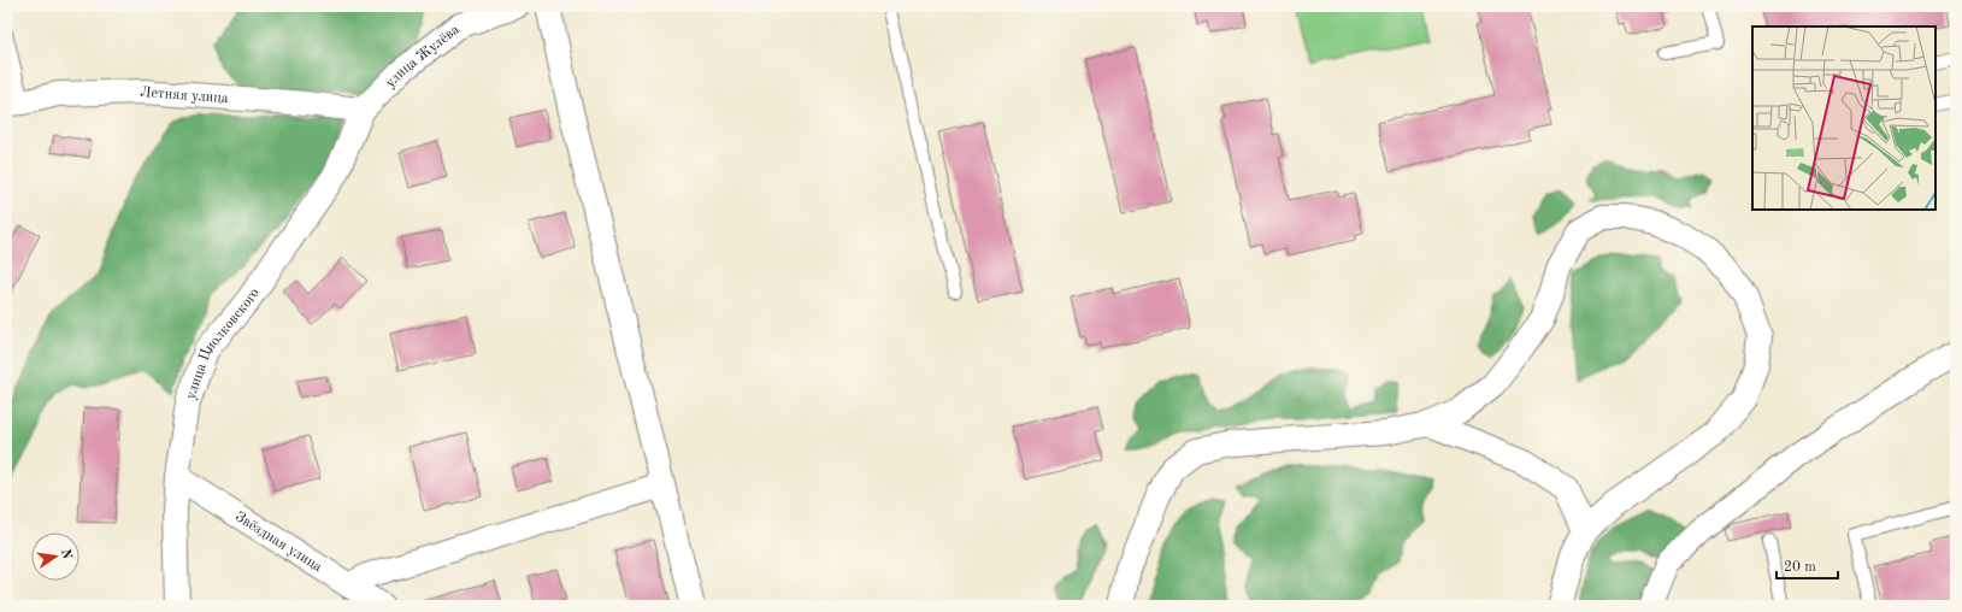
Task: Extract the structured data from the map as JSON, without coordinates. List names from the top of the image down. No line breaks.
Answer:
{"streets":{"street":["улица Жулёва","Летняя улица","улица Циолковского","Звёздная улица"]},"crossings":[["улица Жулёва","Летняя улица"],["улица Жулёва","улица Циолковского"],["Летняя улица","улица Циолковского"],["улица Циолковского","Звёздная улица"]],"scale_bar":"20 m","north":"right"}
